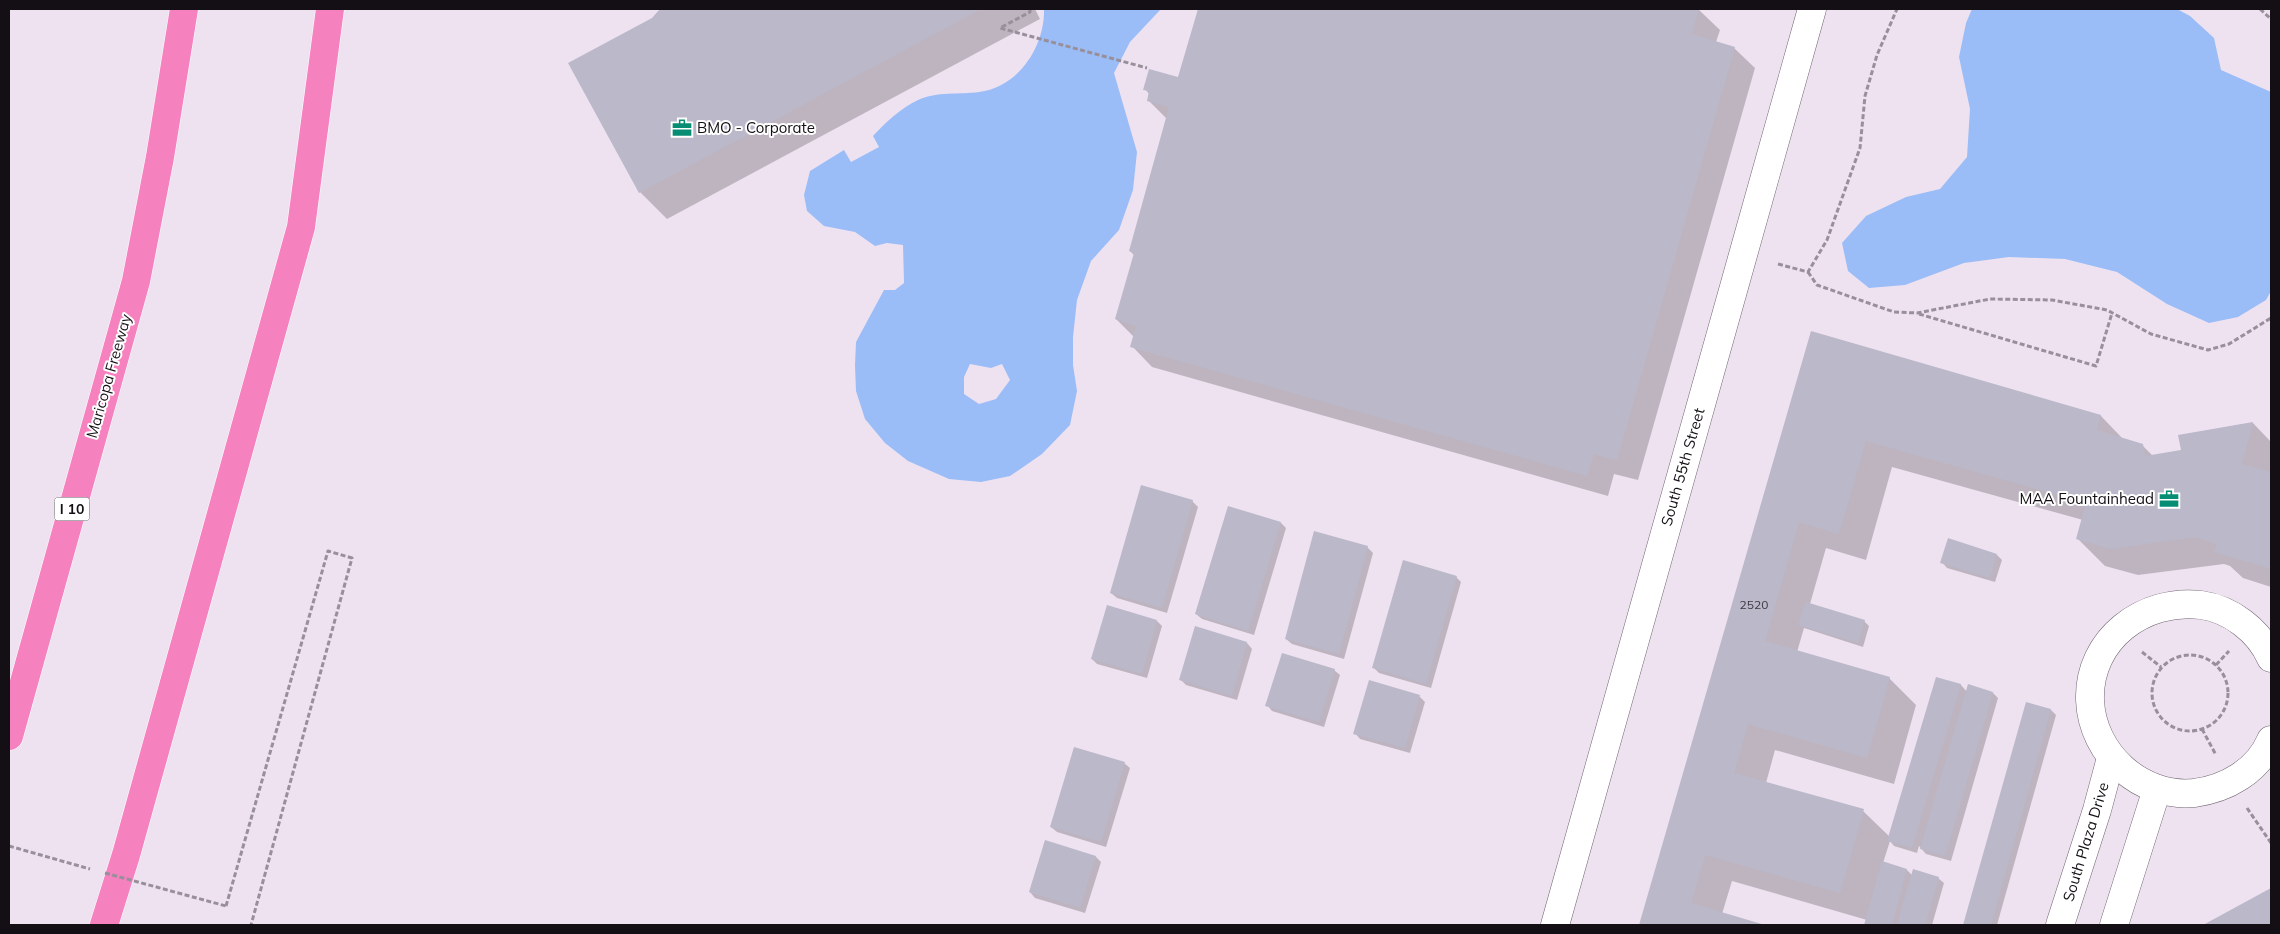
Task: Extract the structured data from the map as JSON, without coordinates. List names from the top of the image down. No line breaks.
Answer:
{"streets":{"highway":["Maricopa Freeway","I 10"],"street":["South 55th Street","South Plaza Drive"]},"places":{"office":["BMO - Corporate","MAA Fountainhead"]},"house_numbers":["2520"]}
